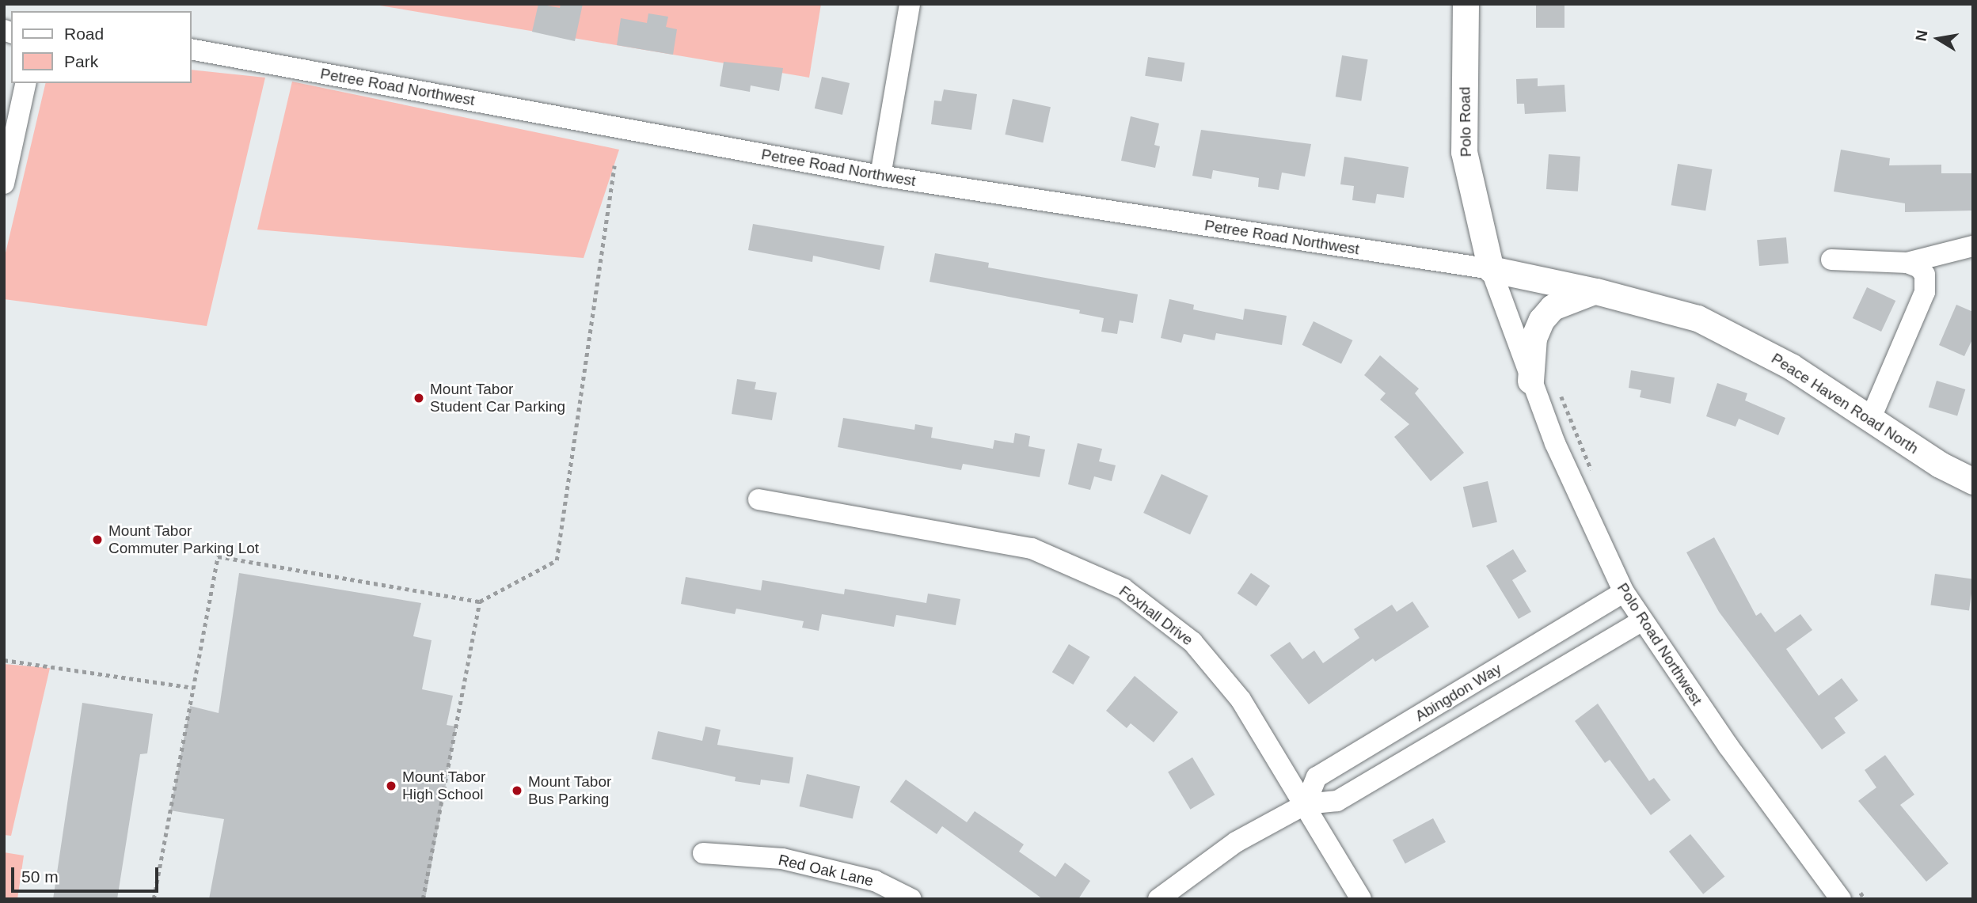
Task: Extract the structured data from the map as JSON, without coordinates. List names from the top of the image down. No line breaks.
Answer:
{"streets":{"main road":["Polo Road","Peace Haven Road North"],"street":["Petree Road Northwest","Foxhall Drive","Polo Road Northwest","Abingdon Way","Red Oak Lane"]},"crossings":[["Petree Road Northwest","Polo Road"],["Petree Road Northwest","Peace Haven Road North"],["Petree Road Northwest","Polo Road Northwest"],["Polo Road","Peace Haven Road North"],["Polo Road","Polo Road Northwest"],["Peace Haven Road North","Polo Road Northwest"],["Foxhall Drive","Abingdon Way"],["Polo Road Northwest","Abingdon Way"]],"places":["Mount Tabor Student Car Parking","Mount Tabor Commuter Parking Lot","Mount Tabor High School","Mount Tabor Bus Parking"],"legend":["Road","Park"],"scale_bar":"50 m","north":"left"}
